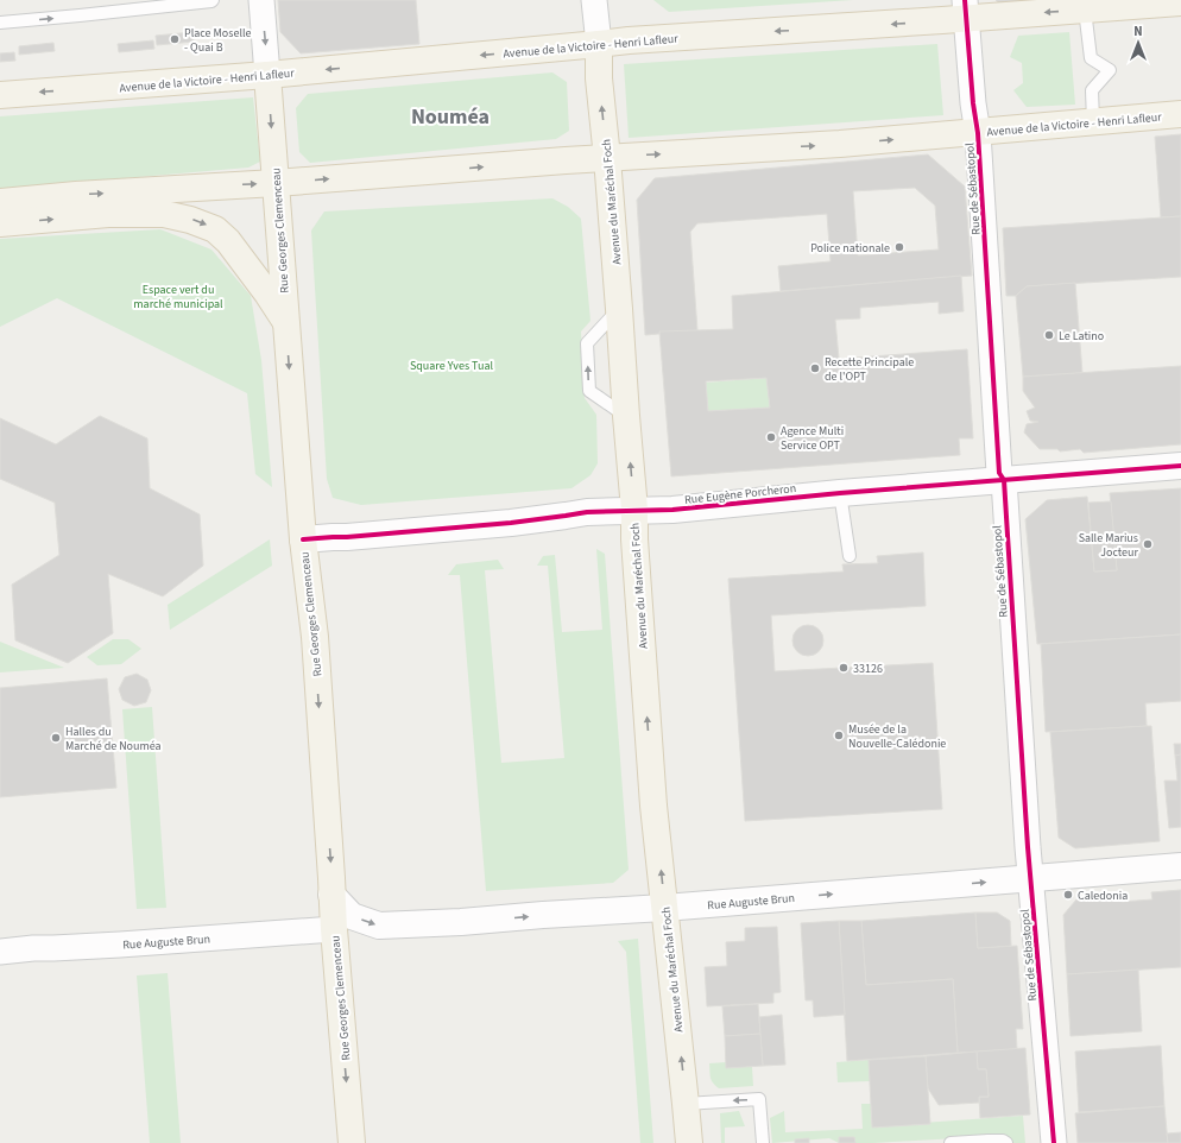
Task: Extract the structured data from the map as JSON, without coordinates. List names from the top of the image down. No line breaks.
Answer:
{"streets":{"main road":["Avenue de la Victoire - Henri Lafleur","Avenue du Maréchal Foch","Rue Georges Clemenceau"],"street":["Rue de Sébastopol","Rue Eugène Porcheron","Rue Auguste Brun"]},"crossings":[["Avenue de la Victoire - Henri Lafleur","Rue de Sébastopol"],["Avenue de la Victoire - Henri Lafleur","Avenue du Maréchal Foch"],["Avenue de la Victoire - Henri Lafleur","Rue Georges Clemenceau"],["Rue de Sébastopol","Rue Eugène Porcheron"],["Rue de Sébastopol","Rue Auguste Brun"],["Avenue du Maréchal Foch","Rue Eugène Porcheron"],["Avenue du Maréchal Foch","Rue Auguste Brun"],["Rue Georges Clemenceau","Rue Eugène Porcheron"],["Rue Georges Clemenceau","Rue Auguste Brun"]],"one_way":["Avenue du Maréchal Foch","Rue Georges Clemenceau","Rue Auguste Brun"],"districts":["Nouméa"],"parks":["Espace vert du marché municipal","Square Yves Tual"],"places":["Place Moselle - Quai B","Police nationale","Le Latino","Recette Principale de l'OPT","Agence Multi Service OPT","Salle Marius Jocteur","33126","Musée de la Nouvelle-Calédonie","Halles du Marché de Nouméa","Caledonia"],"north":"top"}
